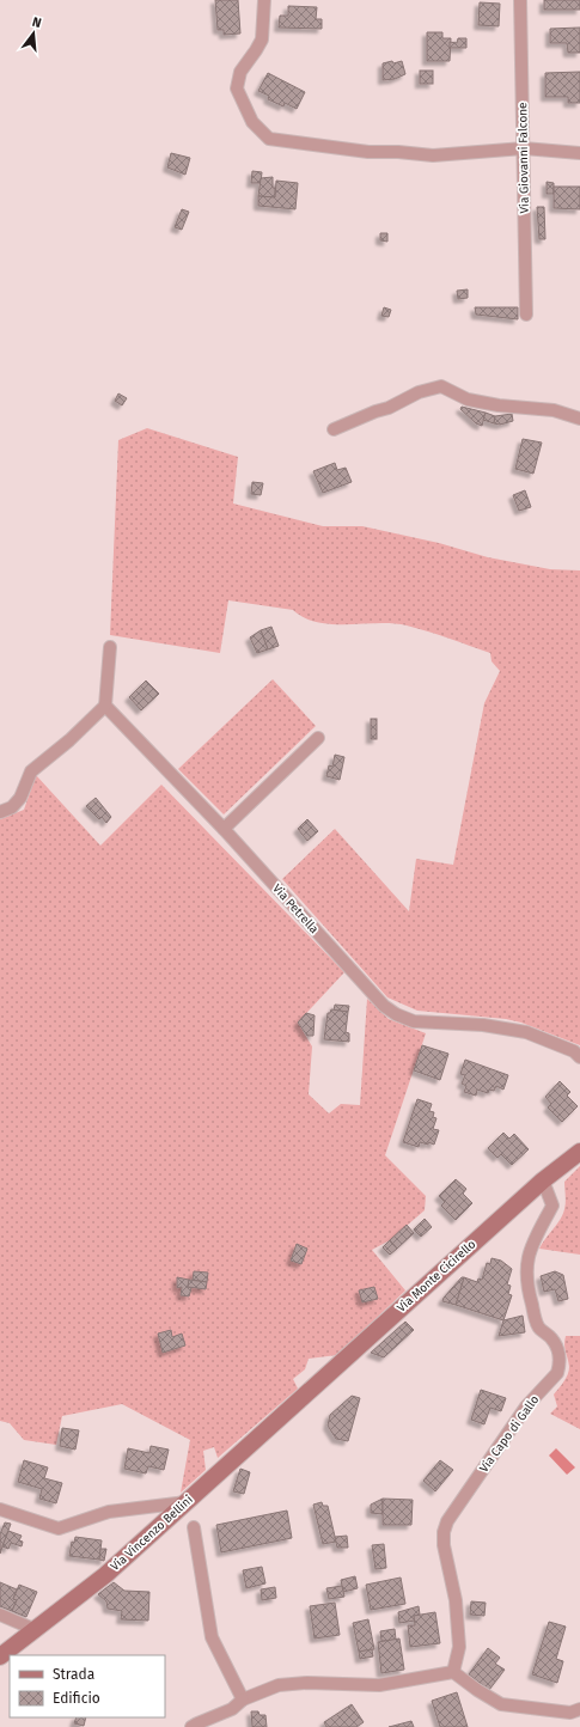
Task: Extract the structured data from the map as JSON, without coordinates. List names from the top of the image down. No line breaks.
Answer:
{"streets":{"street":["Via Giovanni Falcone","Via Petrella","Via Monte Cicirello","Via Capo di Gallo","Via Vincenzo Bellini"]},"crossings":[["Via Monte Cicirello","Via Capo di Gallo"],["Via Monte Cicirello","Via Vincenzo Bellini"]],"legend":["Strada","Edificio"],"north":"top"}
